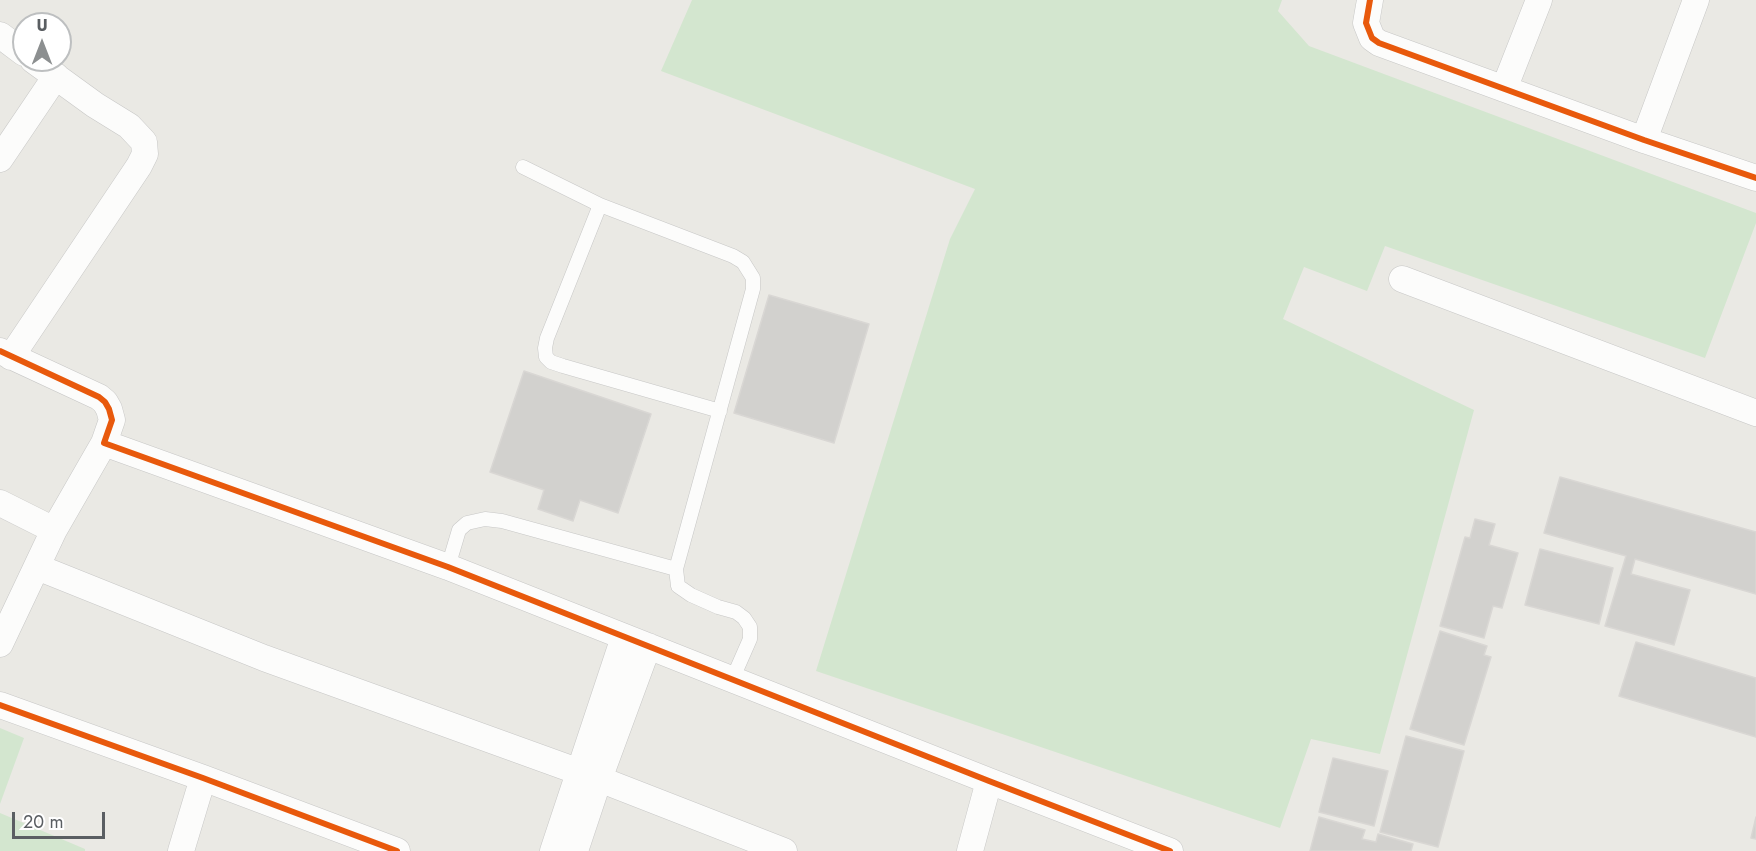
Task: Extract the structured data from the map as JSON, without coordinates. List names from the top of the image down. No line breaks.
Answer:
{"scale_bar":"20 m","north":"top"}
